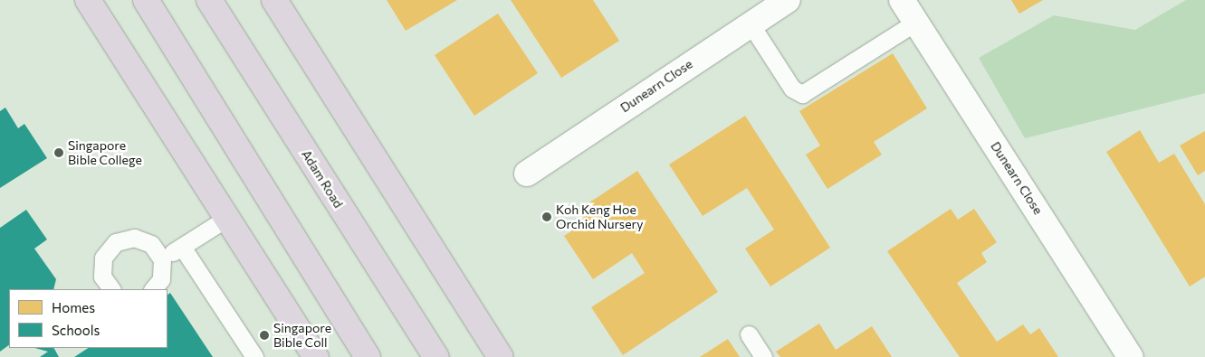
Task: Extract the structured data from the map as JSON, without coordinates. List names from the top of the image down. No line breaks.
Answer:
{"streets":{"highway":["Adam Road"],"street":["Dunearn Close"]},"places":["Singapore Bible College","Koh Keng Hoe Orchid Nursery","Singapore Bible Coll"],"legend":["Homes","Schools"]}
